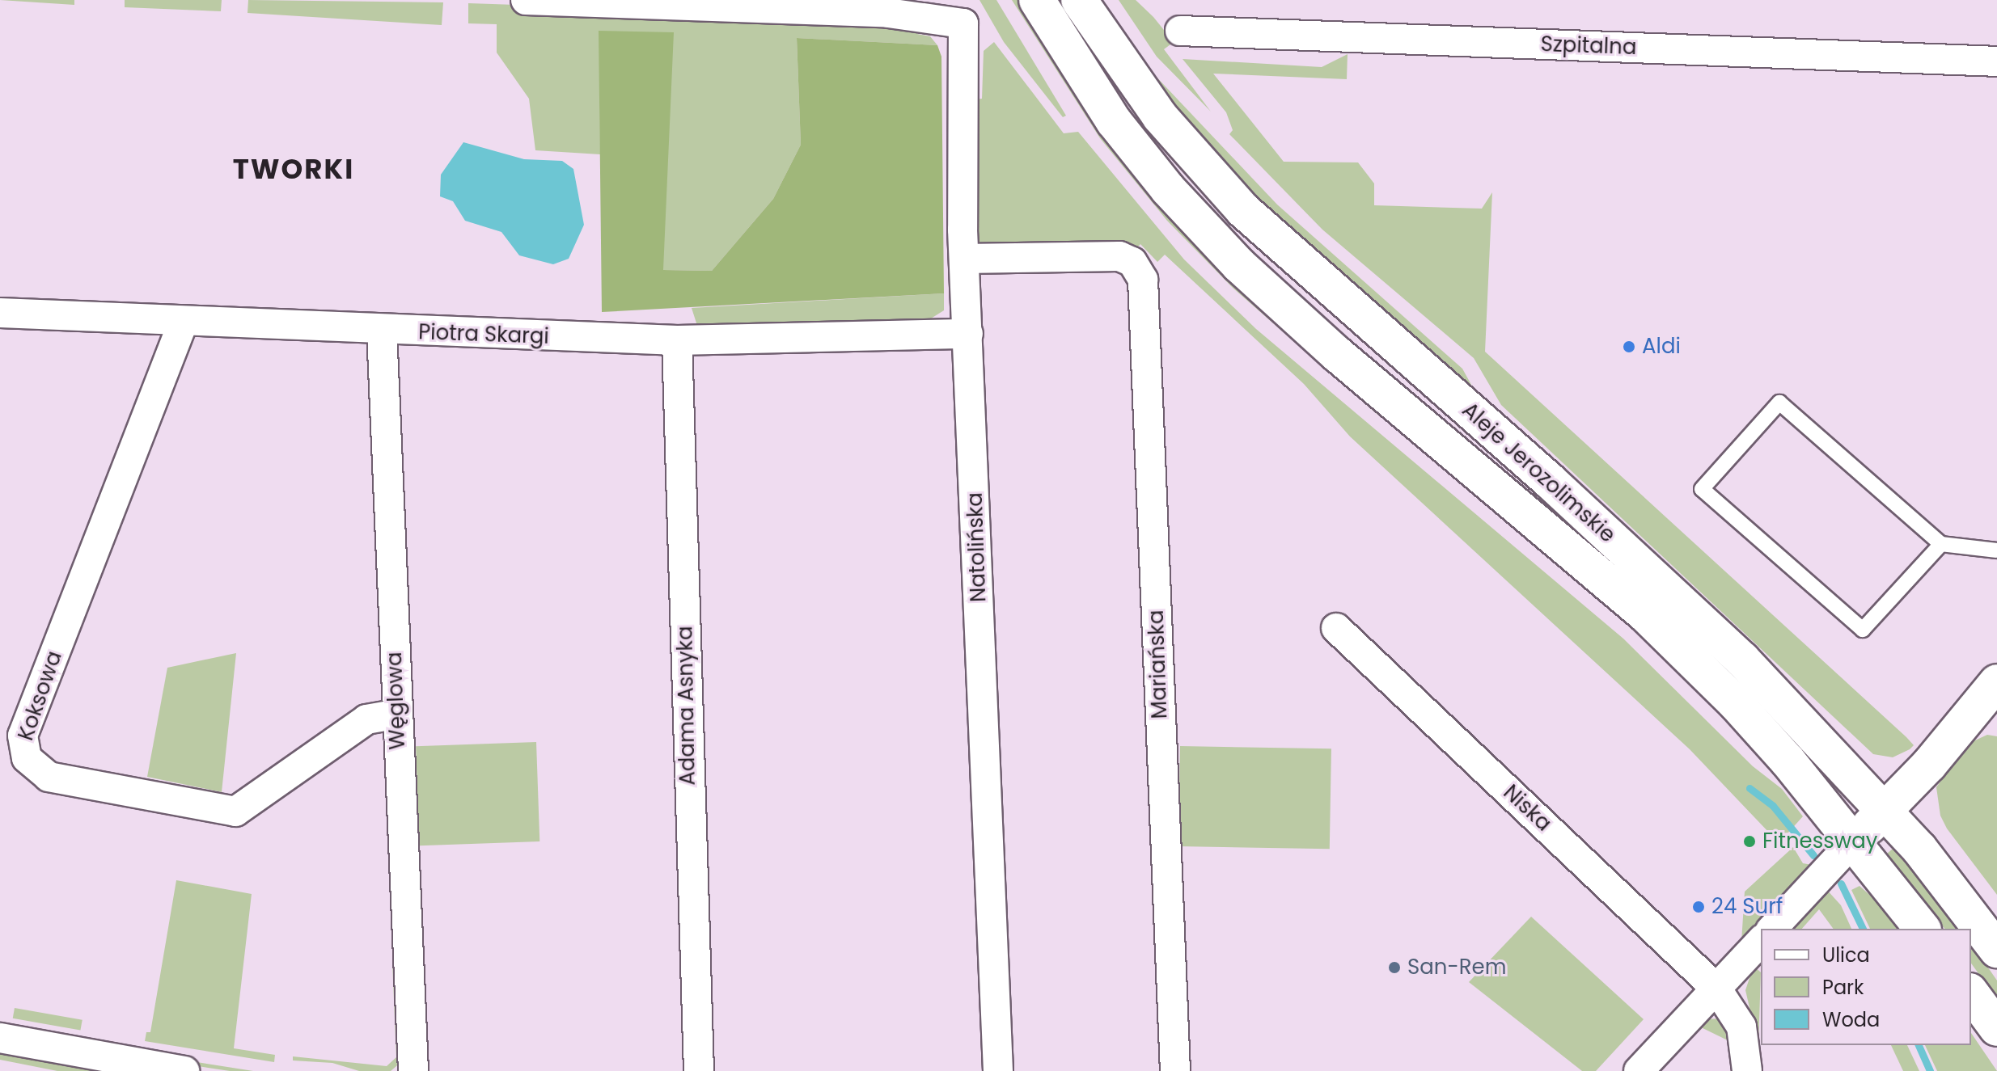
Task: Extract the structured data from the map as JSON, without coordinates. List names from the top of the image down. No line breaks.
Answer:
{"streets":{"main road":["Aleje Jerozolimskie"],"street":["Szpitalna","Piotra Skargi","Natolińska","Mariańska","Koksowa","Węglowa","Adama Asnyka","Niska"]},"crossings":[["Piotra Skargi","Natolińska"],["Piotra Skargi","Koksowa"],["Piotra Skargi","Węglowa"],["Piotra Skargi","Adama Asnyka"],["Natolińska","Mariańska"],["Koksowa","Węglowa"]],"districts":["TWORKI"],"places":["Aldi","Fitnessway","24 Surf","San-Rem"],"legend":["Ulica","Park","Woda"]}
